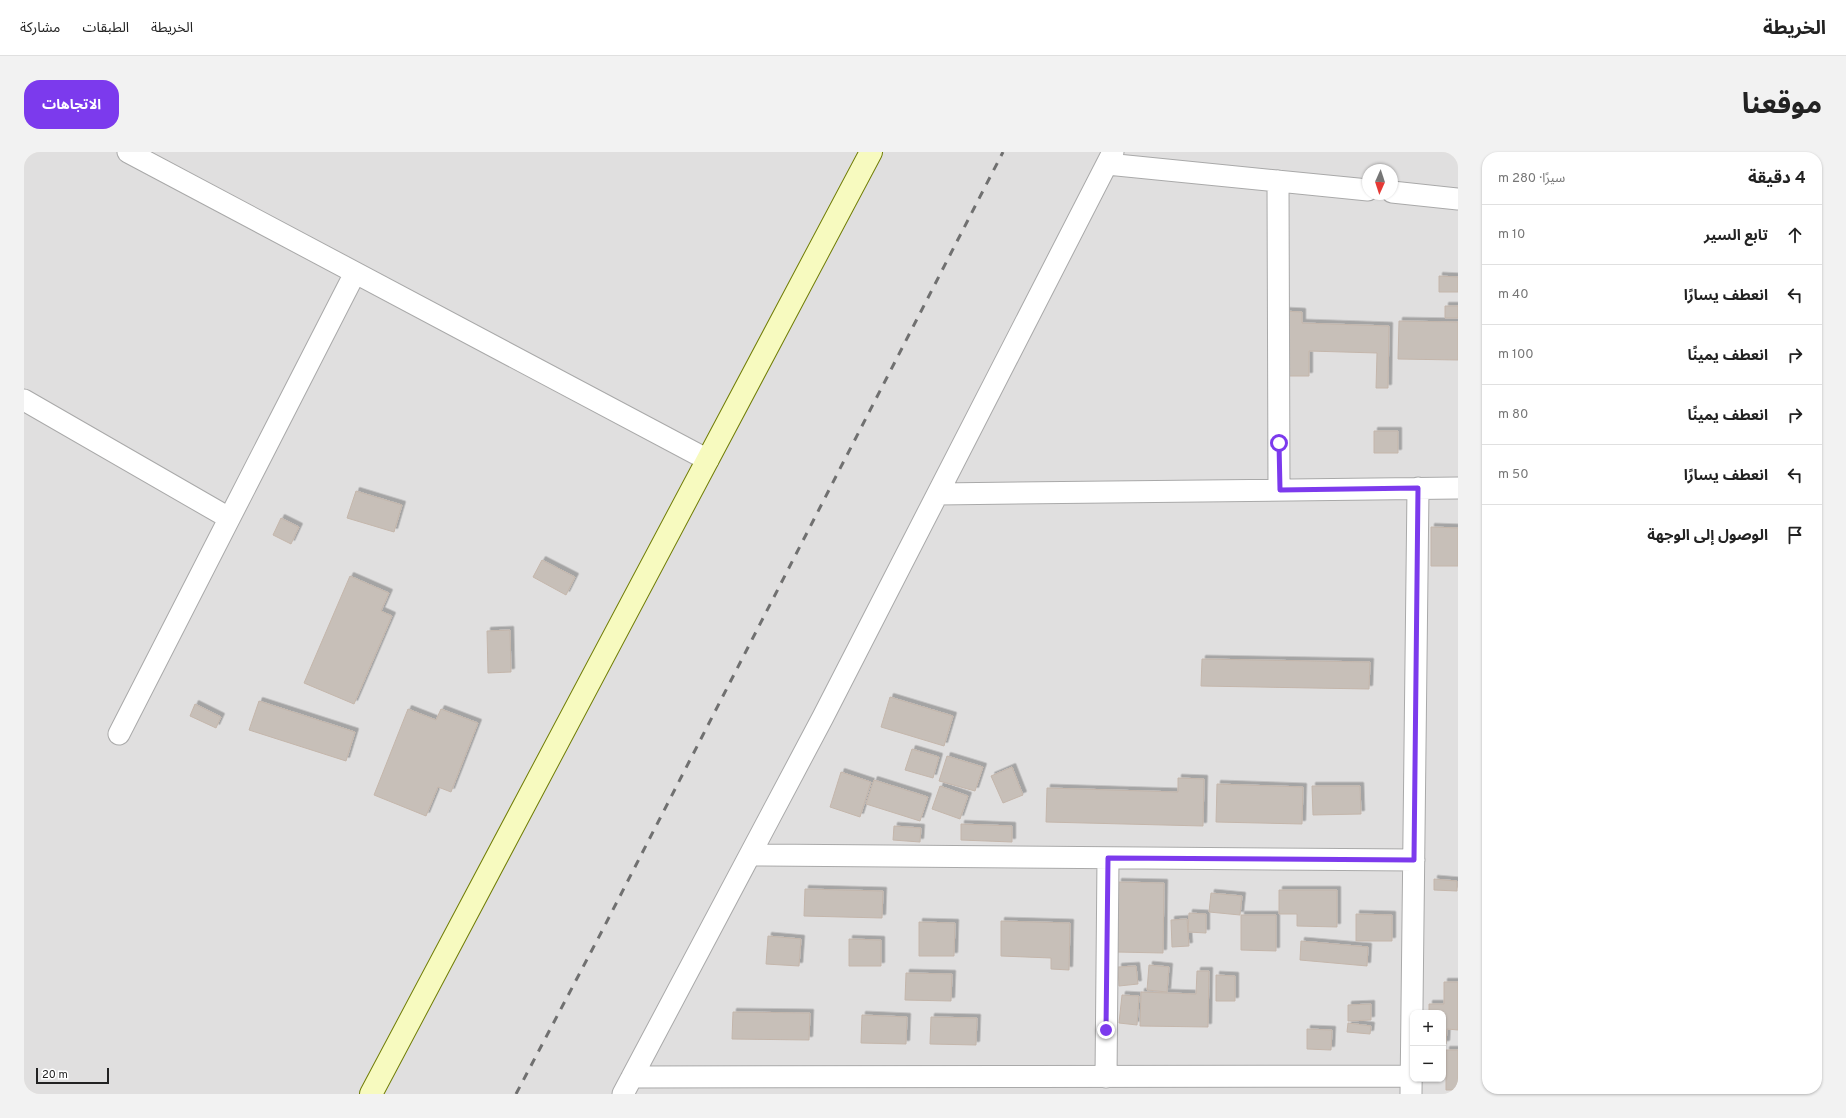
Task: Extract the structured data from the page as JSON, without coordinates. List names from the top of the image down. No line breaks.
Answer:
{"scale_bar":"20 m","north":"bottom","page":{"header":"الخريطة","nav":["الخريطة","الطبقات","مشاركة"],"title":"موقعنا","buttons":"الاتجاهات","heading":["4 دقيقة","سيرًا · 280 m"],"list":[["تابع السير","10 m"],["انعطف يسارًا","40 m"],["انعطف يمينًا","100 m"],["انعطف يمينًا","80 m"],["انعطف يسارًا","50 m"],"الوصول إلى الوجهة"],"map_buttons":["+","−"],"scale":"20 m"}}
